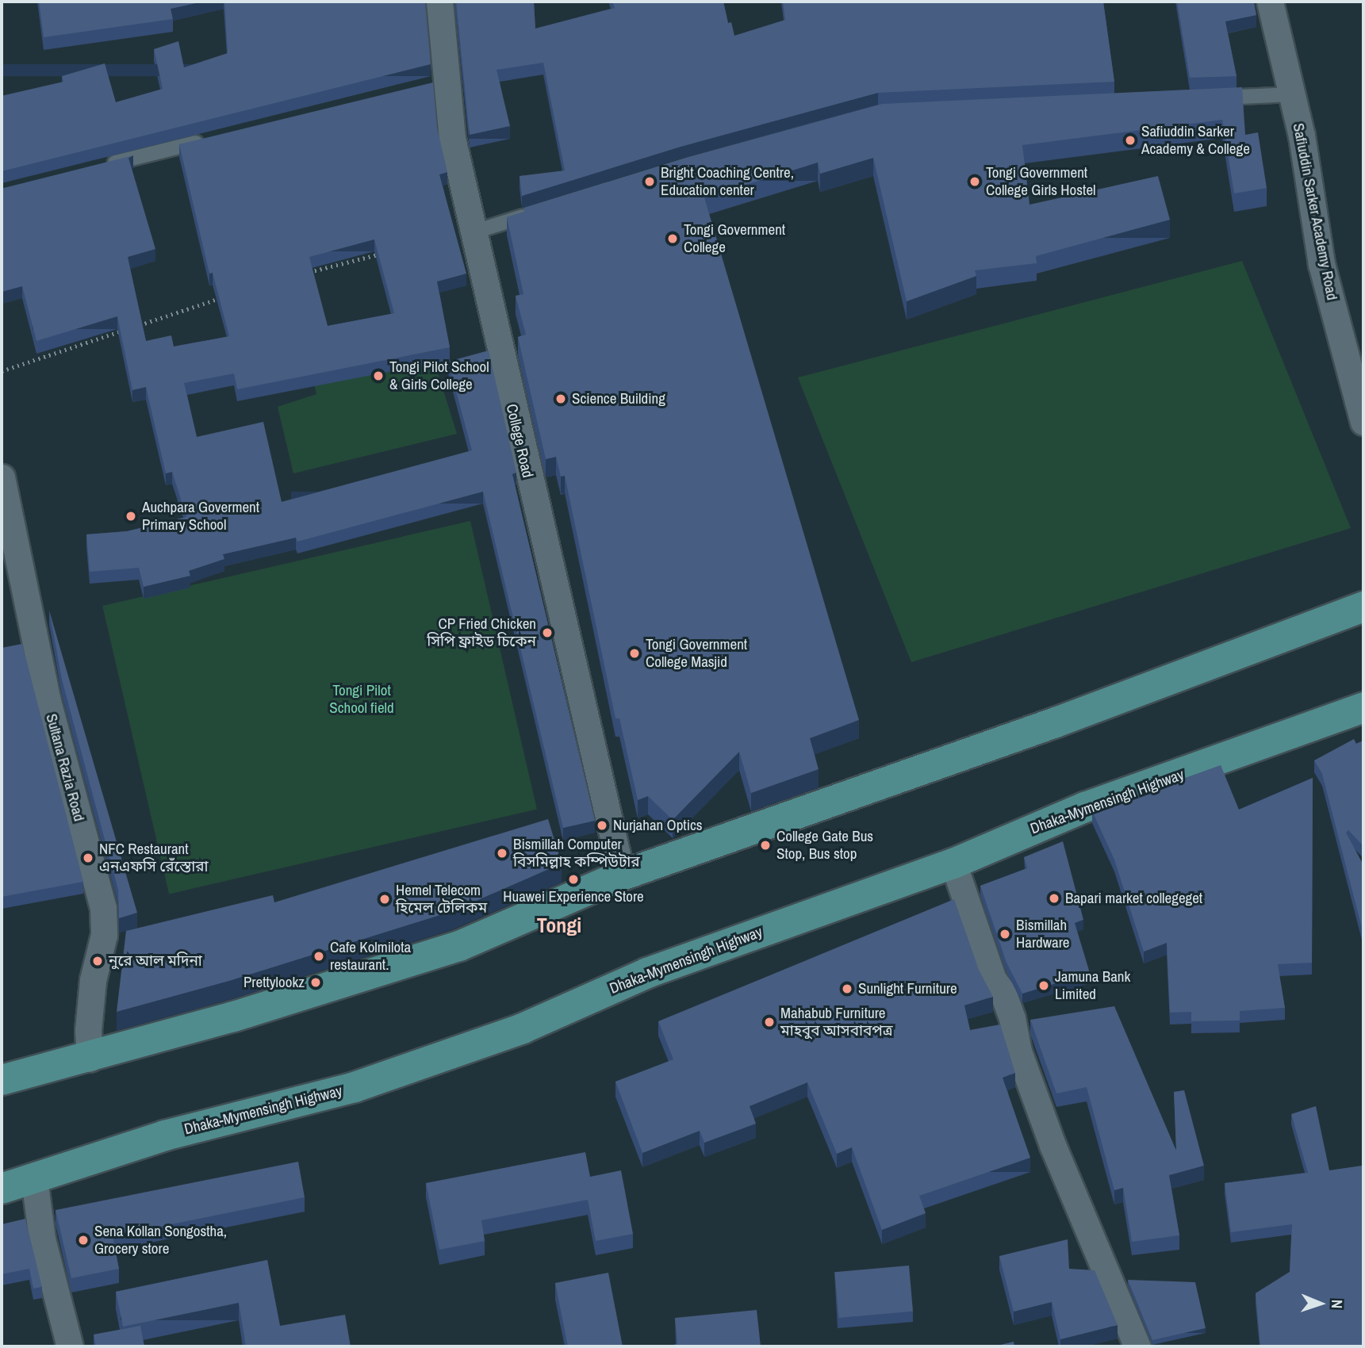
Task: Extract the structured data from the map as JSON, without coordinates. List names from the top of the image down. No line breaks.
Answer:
{"streets":{"highway":["Dhaka-Mymensingh Highway"],"street":["Safiuddin Sarker Academy Road","College Road","Sultana Razia Road"]},"districts":["Tongi"],"parks":["Tongi Pilot School field"],"places":["Safiuddin Sarker Academy & College","Bright Coaching Centre, Education center","Tongi Government College Girls Hostel","Tongi Government College","Tongi Pilot School & Girls College","Science Building","Auchpara Goverment Primary School","CP Fried Chicken সিপি ফ্রাইড চিকেন","Tongi Government College Masjid","Nurjahan Optics","College Gate Bus Stop, Bus stop","Bismillah Computer বিসমিল্লাহ কম্পিউটার","NFC Restaurant এনএফসি রেঁস্তোরা","Huawei Experience Store","Bapari market collegeget","Hemel Telecom হিমেল টেলিকম","Bismillah Hardware","Cafe Kolmilota restaurant.","নুরে আল মদিনা","Prettylookz","Jamuna Bank Limited","Sunlight Furniture","Mahabub Furniture মাহবুব আসবাবপত্র","Sena Kollan Songostha, Grocery store"],"north":"right"}
